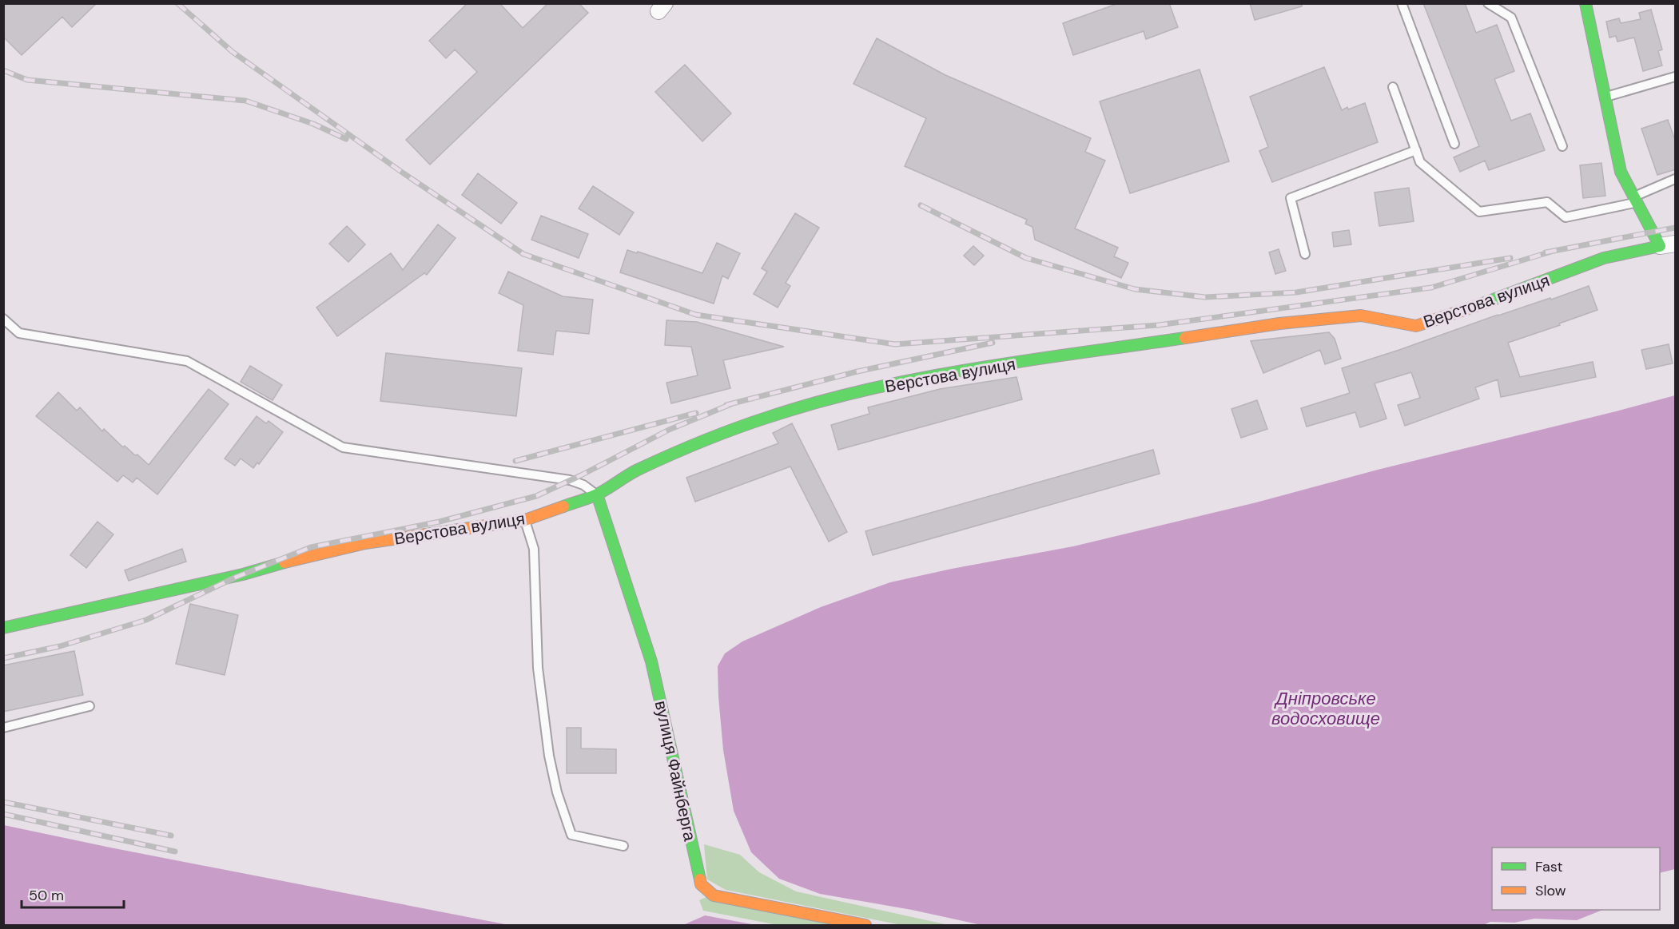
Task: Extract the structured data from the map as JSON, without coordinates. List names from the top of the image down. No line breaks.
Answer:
{"streets":{"street":["Верстова вулиця","вулиця Файнберга"]},"crossings":[["Верстова вулиця","вулиця Файнберга"]],"water":["Дніпровське водосховище"],"legend":["Fast","Slow"],"scale_bar":"50 m"}
